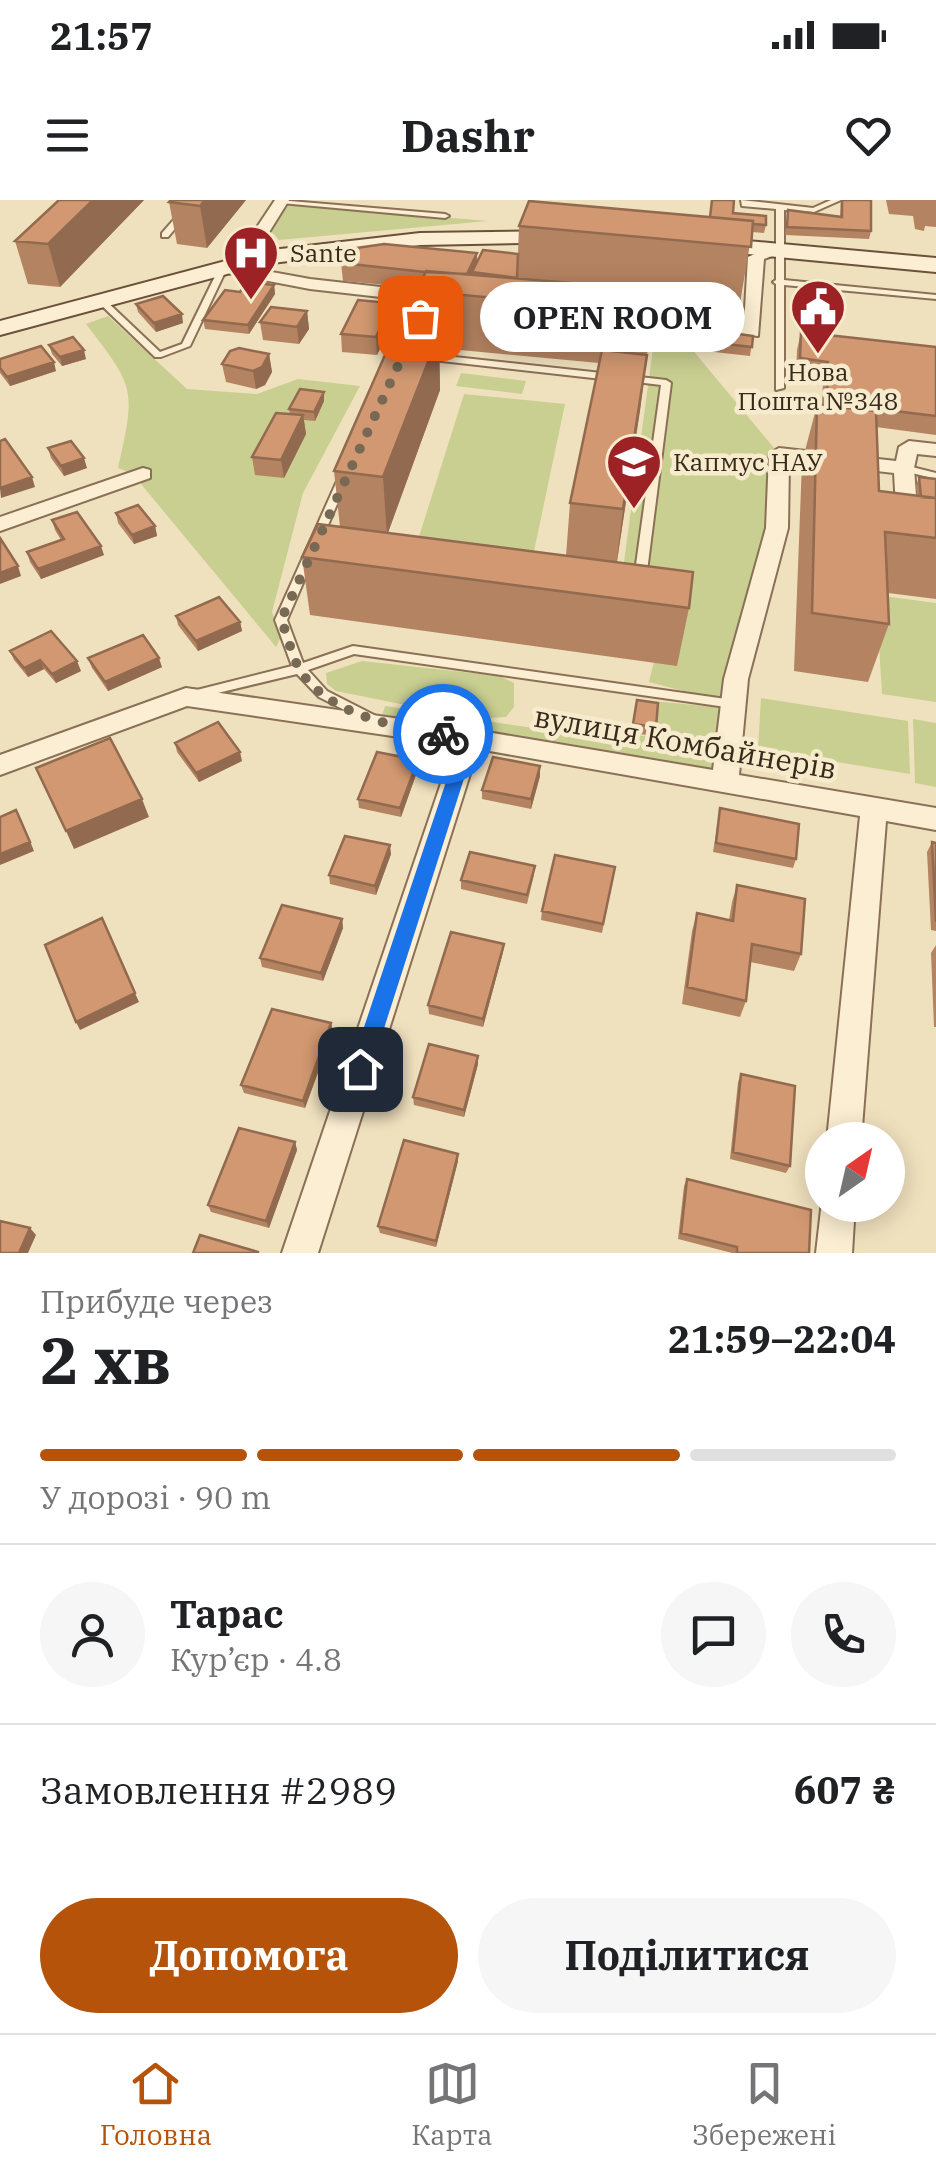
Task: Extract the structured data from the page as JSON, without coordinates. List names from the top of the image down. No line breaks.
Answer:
{"streets":{"street":["вулиця Комбайнерів"]},"places":{"hospital":["Sante"],"other":["OPEN ROOM"],"public building":["Нова Пошта №348"],"school or university":["Капмус НАУ"]},"north":"top right","page":{"status":"21:57","header":"Dashr","bubble":"OPEN ROOM","heading":["2 хв","Прибуде через","21:59–22:04"],"panel":["Тарас","Кур’єр · 4.8","Замовлення #2989","607 ₴"],"bar":"У дорозі · 90 m","buttons":["Допомога","Поділитися"],"tabs":["Головна","Карта","Збережені"]}}
